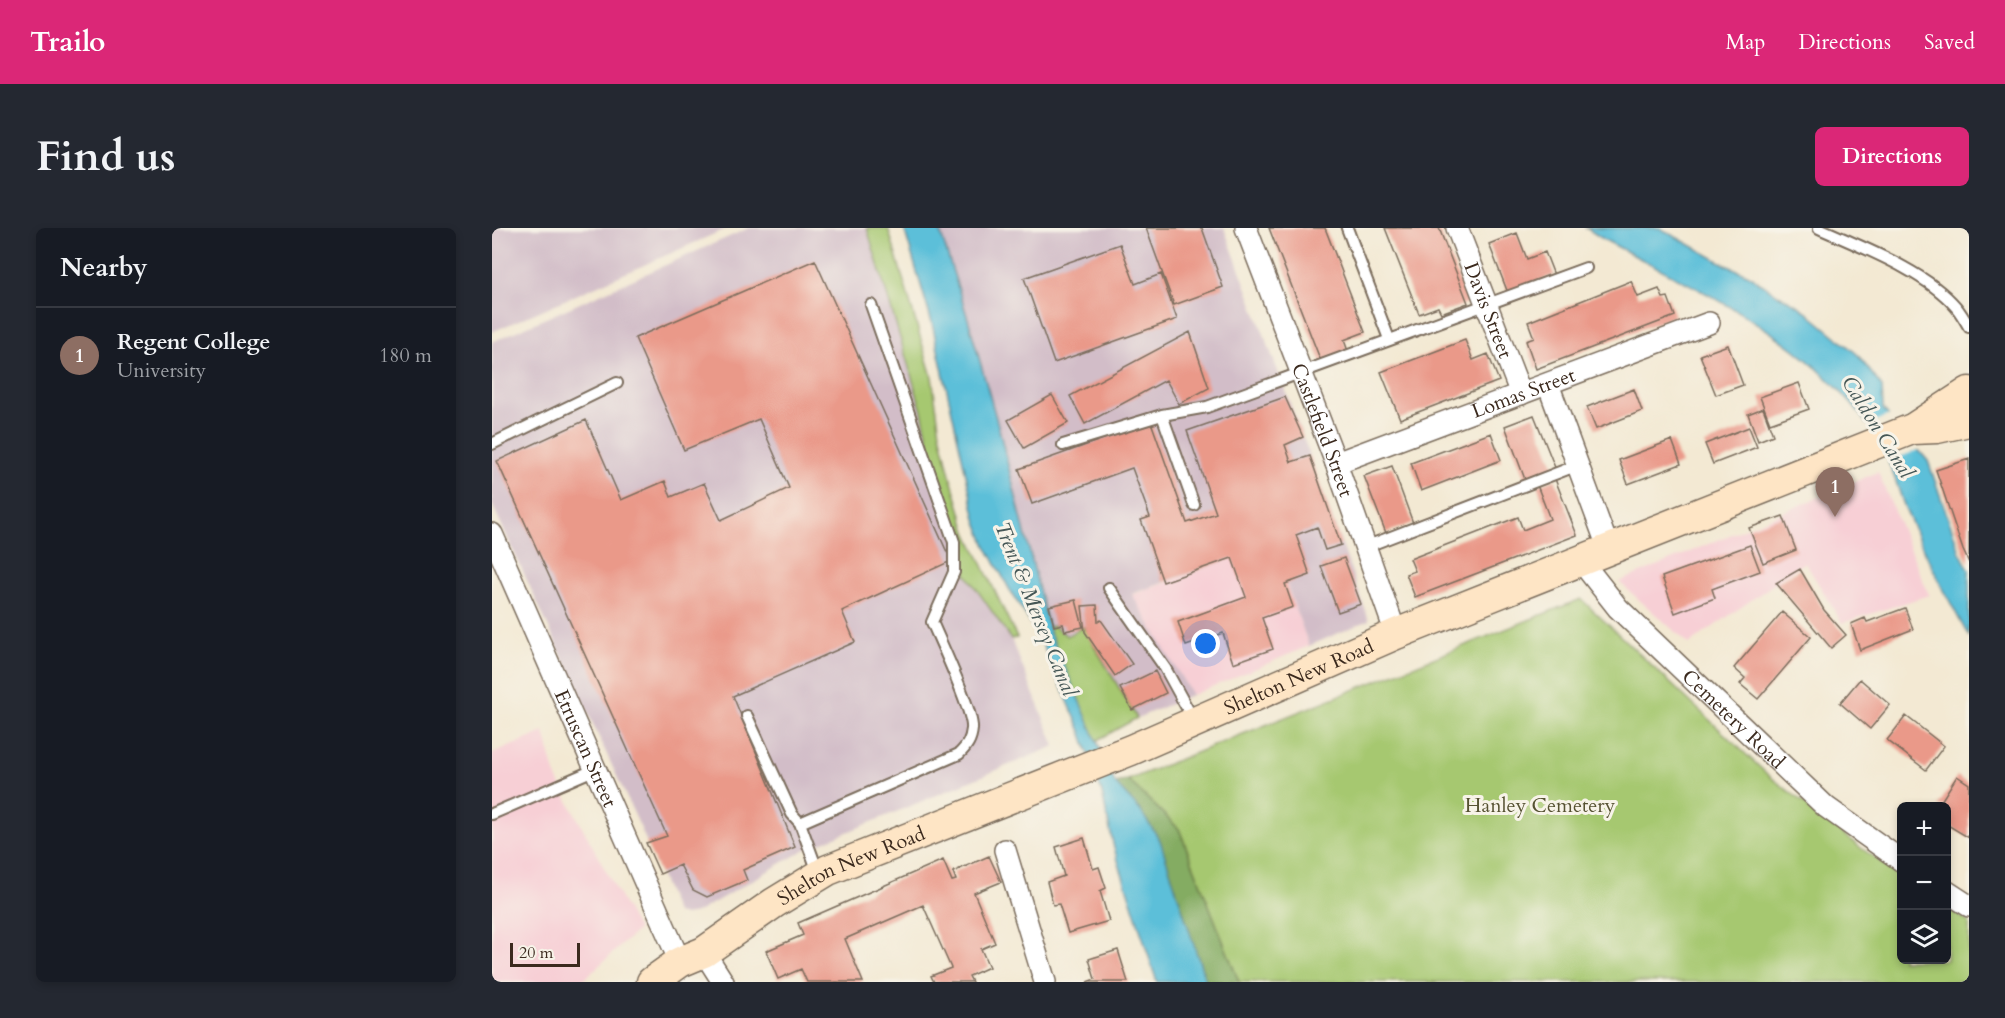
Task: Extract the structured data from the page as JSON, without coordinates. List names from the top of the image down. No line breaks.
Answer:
{"streets":{"main road":["Shelton New Road"],"street":["Davis Street","Lomas Street","Castlefield Street","Cemetery Road","Etruscan Street"]},"crossings":[["Davis Street","Lomas Street"],["Lomas Street","Castlefield Street"],["Castlefield Street","Shelton New Road"],["Shelton New Road","Cemetery Road"],["Shelton New Road","Etruscan Street"]],"water":["Caldon Canal","Trent & Mersey Canal"],"parks":["Hanley Cemetery"],"scale_bar":"20 m","page":{"header":"Trailo","nav":["Map","Directions","Saved"],"buttons":"Directions","title":"Find us","heading":"Nearby","list":[{"mark":"1","name":"Regent College","note":"University","value":"180 m"}],"pins":"1","map_buttons":["+","−"],"scale":"20 m"}}
